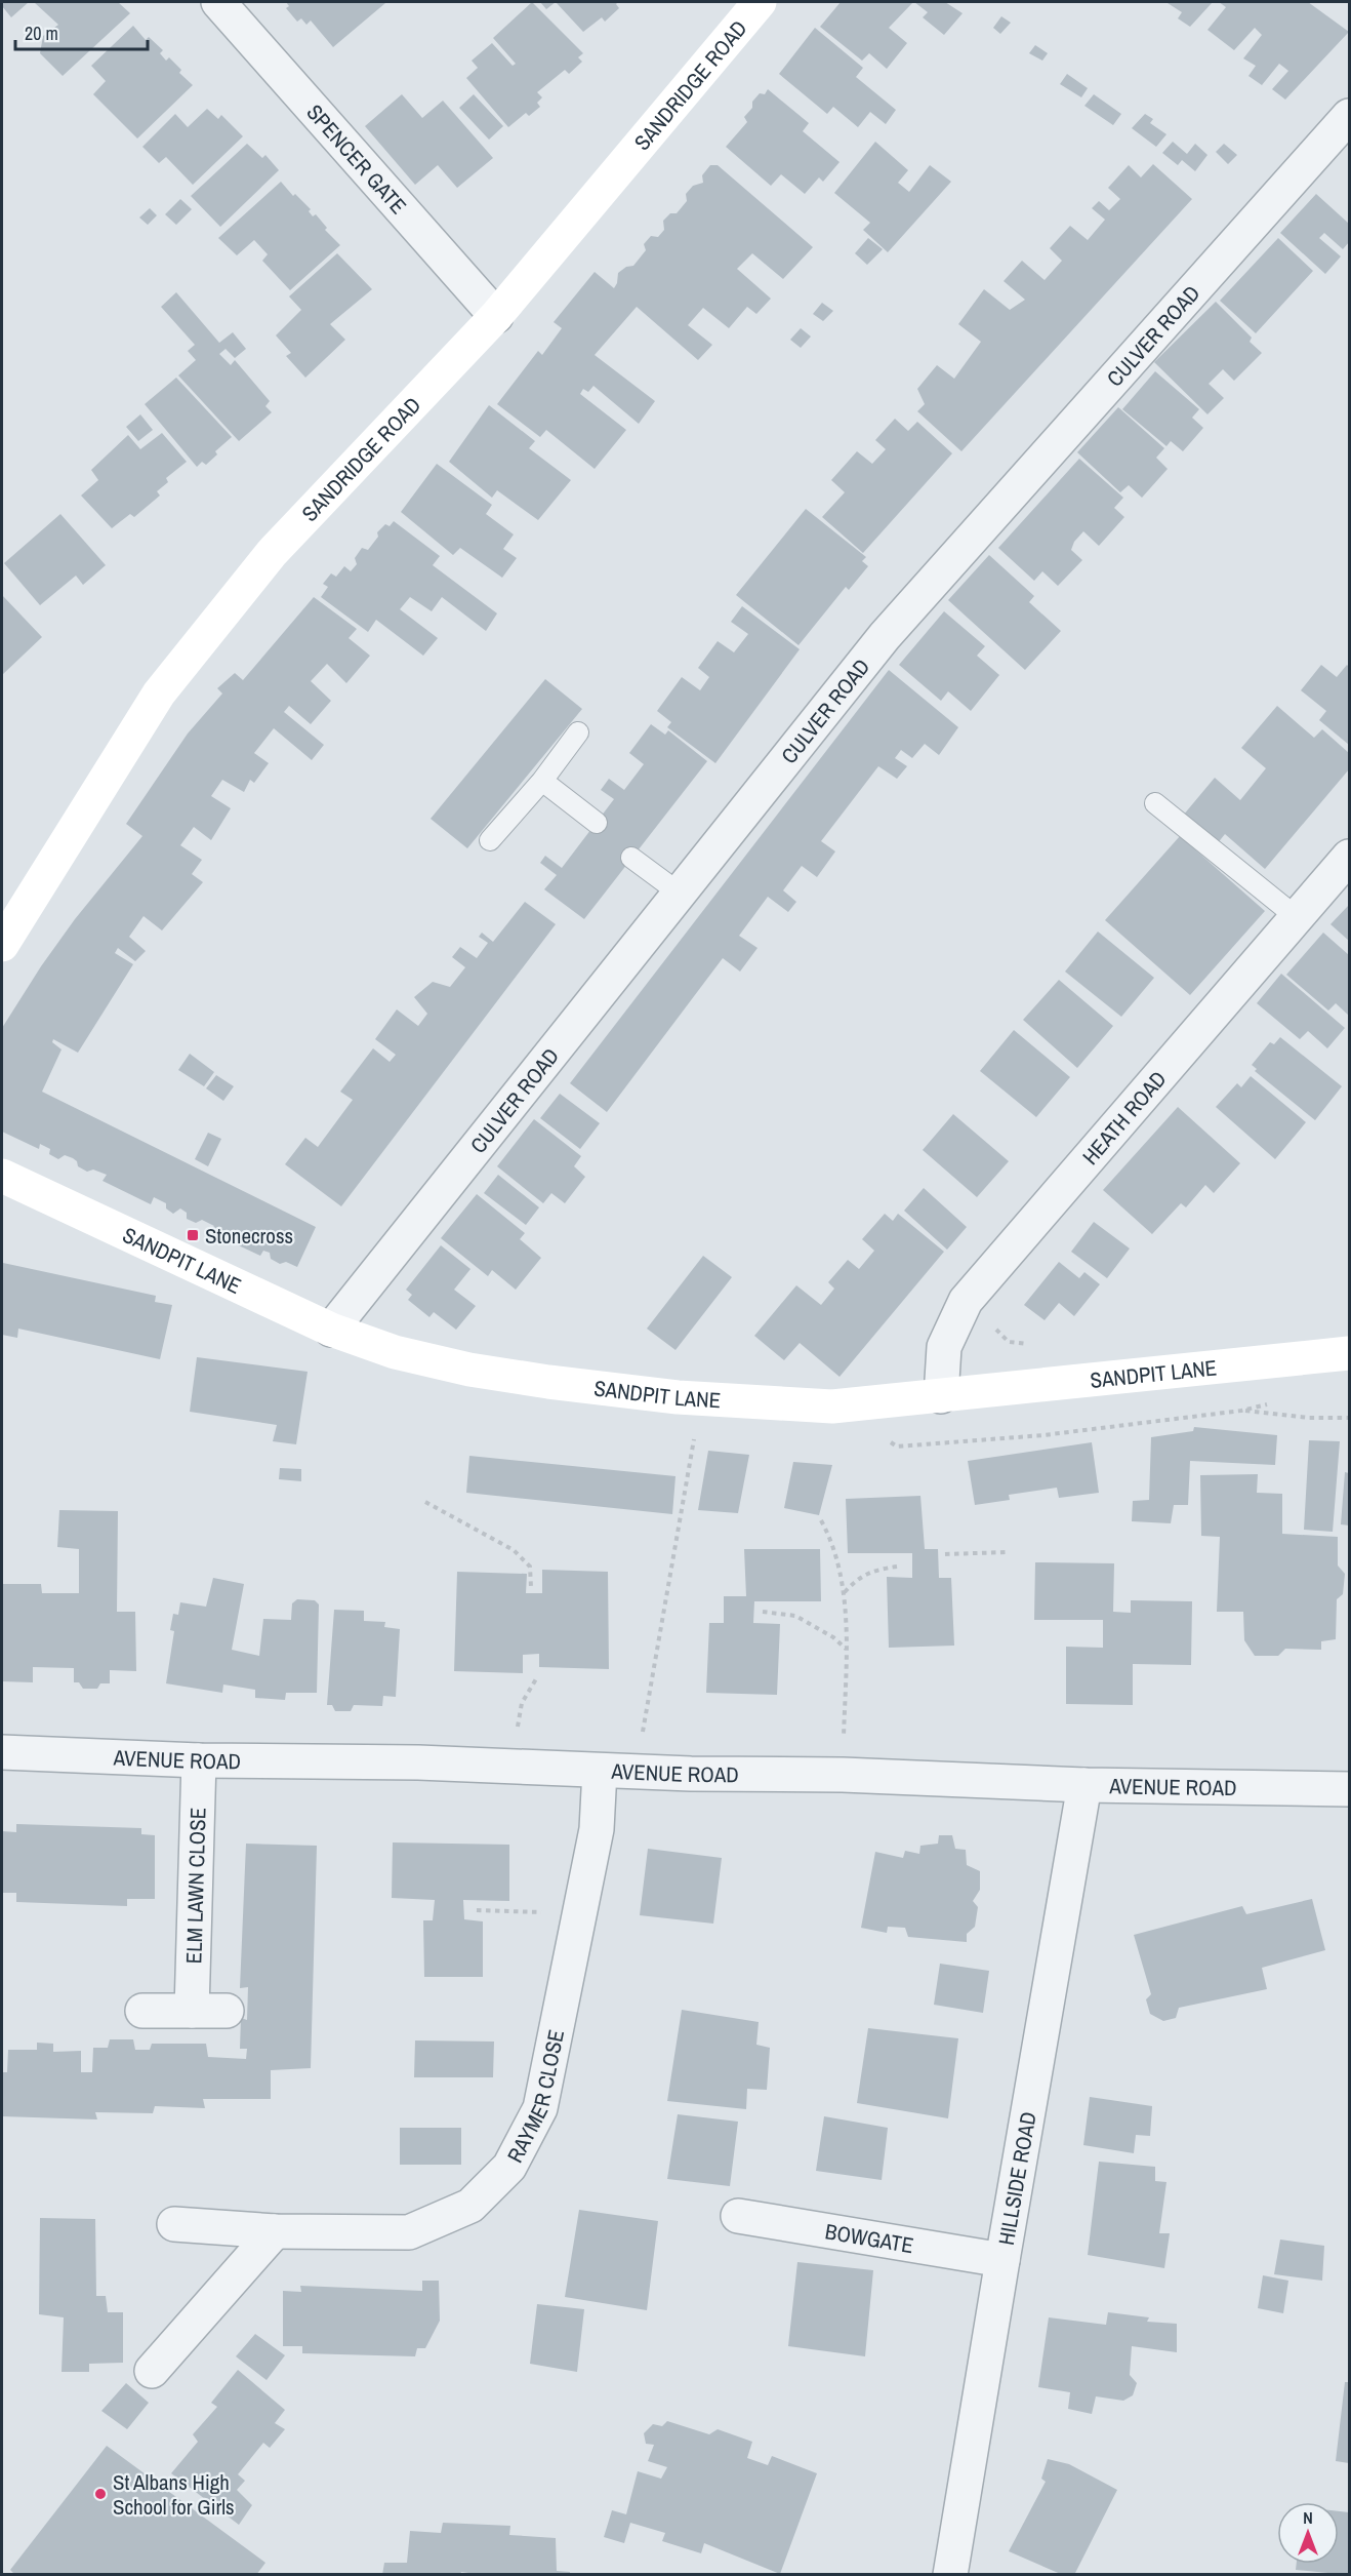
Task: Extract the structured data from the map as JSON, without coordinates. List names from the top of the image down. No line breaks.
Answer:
{"streets":{"street":["SANDRIDGE ROAD","SPENCER GATE","CULVER ROAD","HEATH ROAD","SANDPIT LANE","AVENUE ROAD","ELM LAWN CLOSE","RAYMER CLOSE","HILLSIDE ROAD","BOWGATE"]},"crossings":[["SANDRIDGE ROAD","SPENCER GATE"],["CULVER ROAD","SANDPIT LANE"],["HEATH ROAD","SANDPIT LANE"],["AVENUE ROAD","ELM LAWN CLOSE"],["AVENUE ROAD","RAYMER CLOSE"],["AVENUE ROAD","HILLSIDE ROAD"],["HILLSIDE ROAD","BOWGATE"]],"places":{"transit":["Stonecross"],"other":["St Albans High School for Girls"]},"scale_bar":"20 m","north":"top"}
